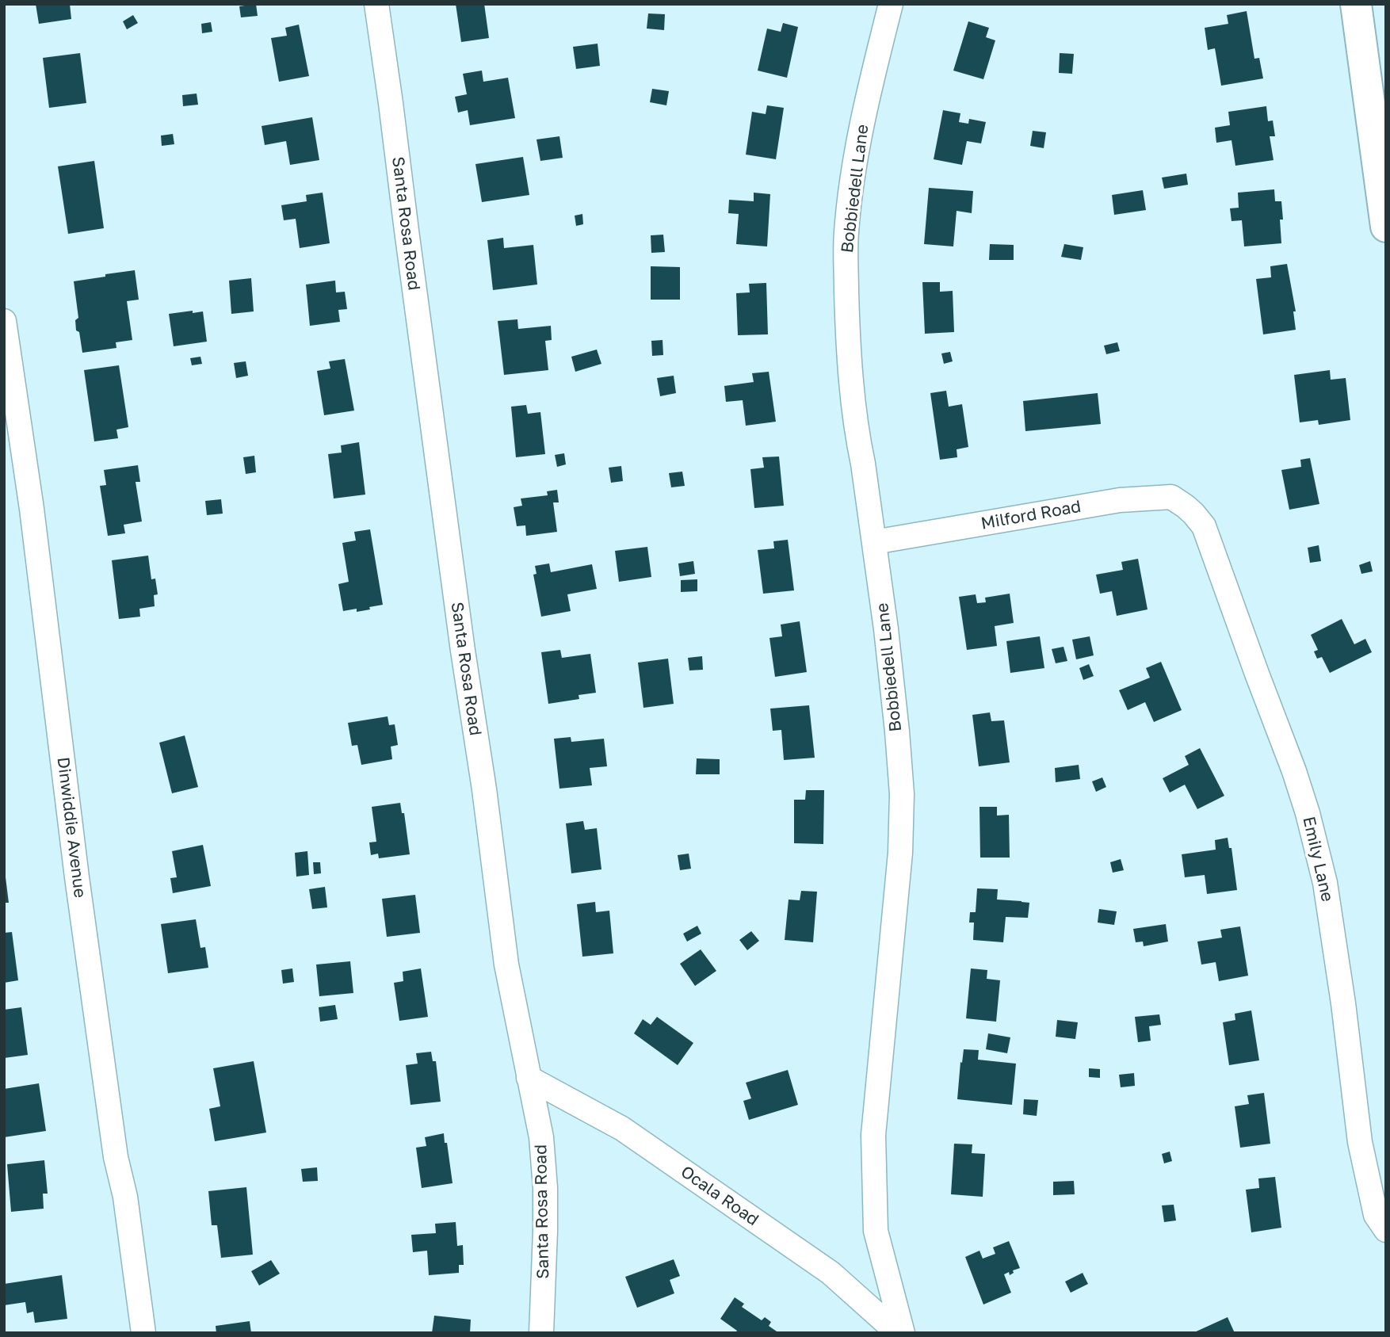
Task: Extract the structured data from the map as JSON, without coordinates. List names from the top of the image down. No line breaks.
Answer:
{"streets":{"street":["Bobbiedell Lane","Santa Rosa Road","Milford Road","Dinwiddie Avenue","Emily Lane","Ocala Road"]},"crossings":[["Bobbiedell Lane","Milford Road"],["Santa Rosa Road","Ocala Road"],["Milford Road","Emily Lane"]]}
